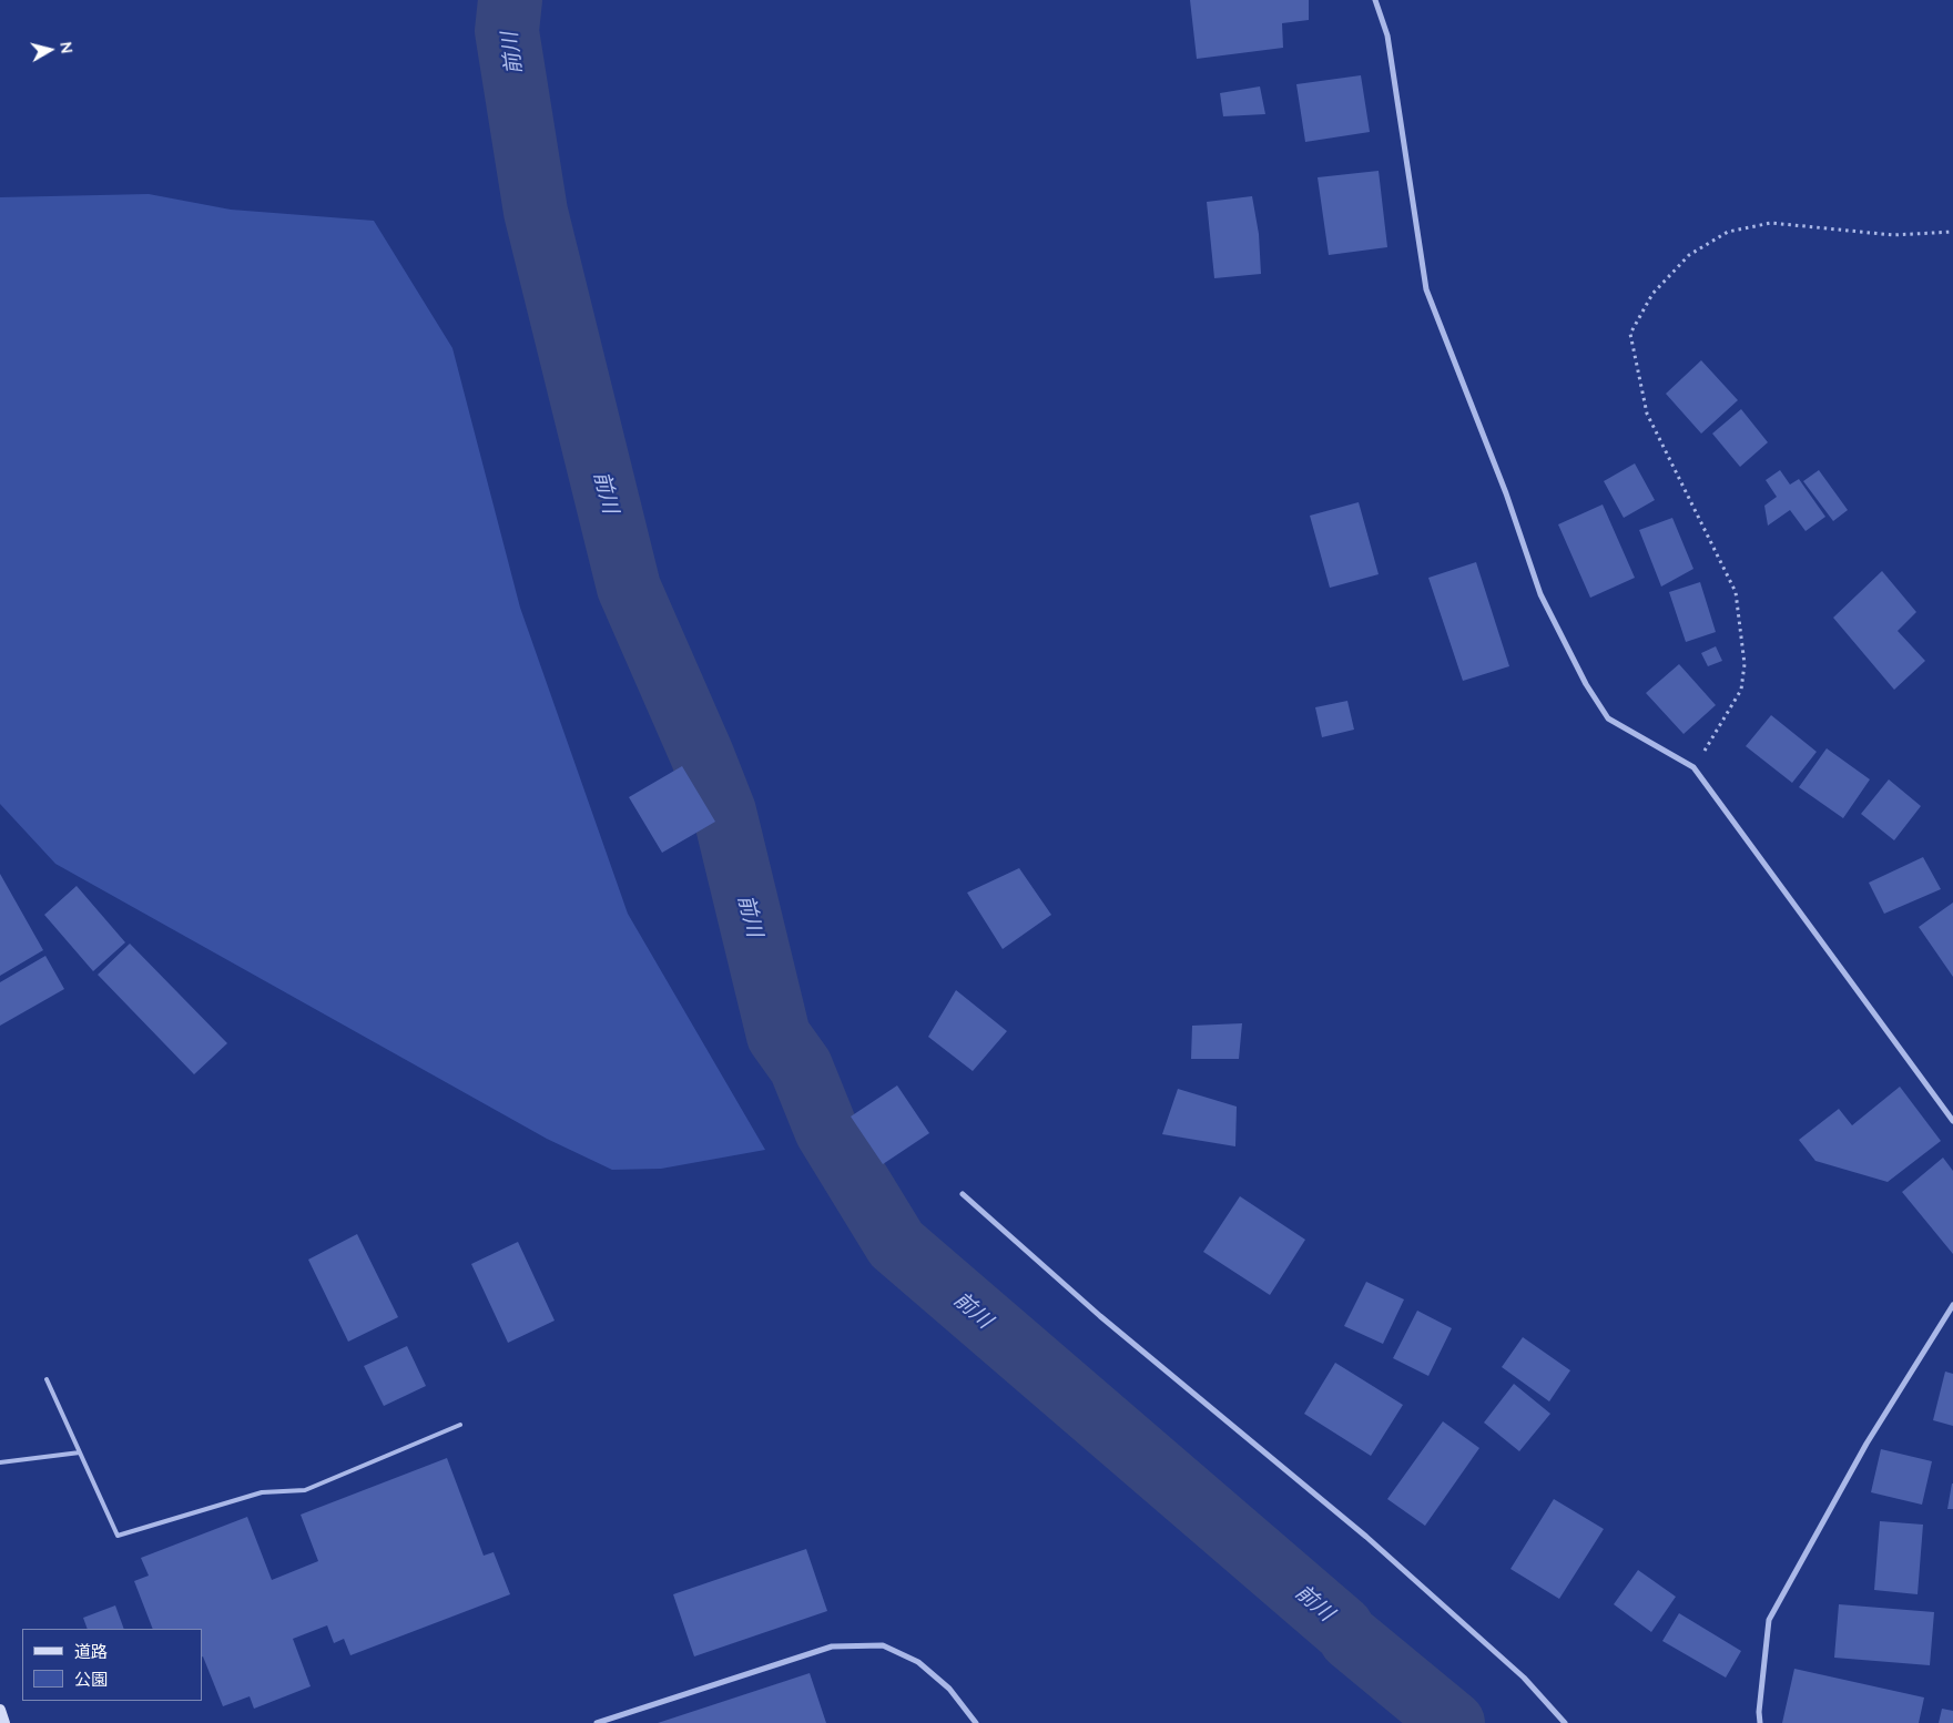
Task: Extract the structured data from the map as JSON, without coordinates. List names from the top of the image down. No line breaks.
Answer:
{"water":["前川"],"legend":["道路","公園"],"north":"right"}
